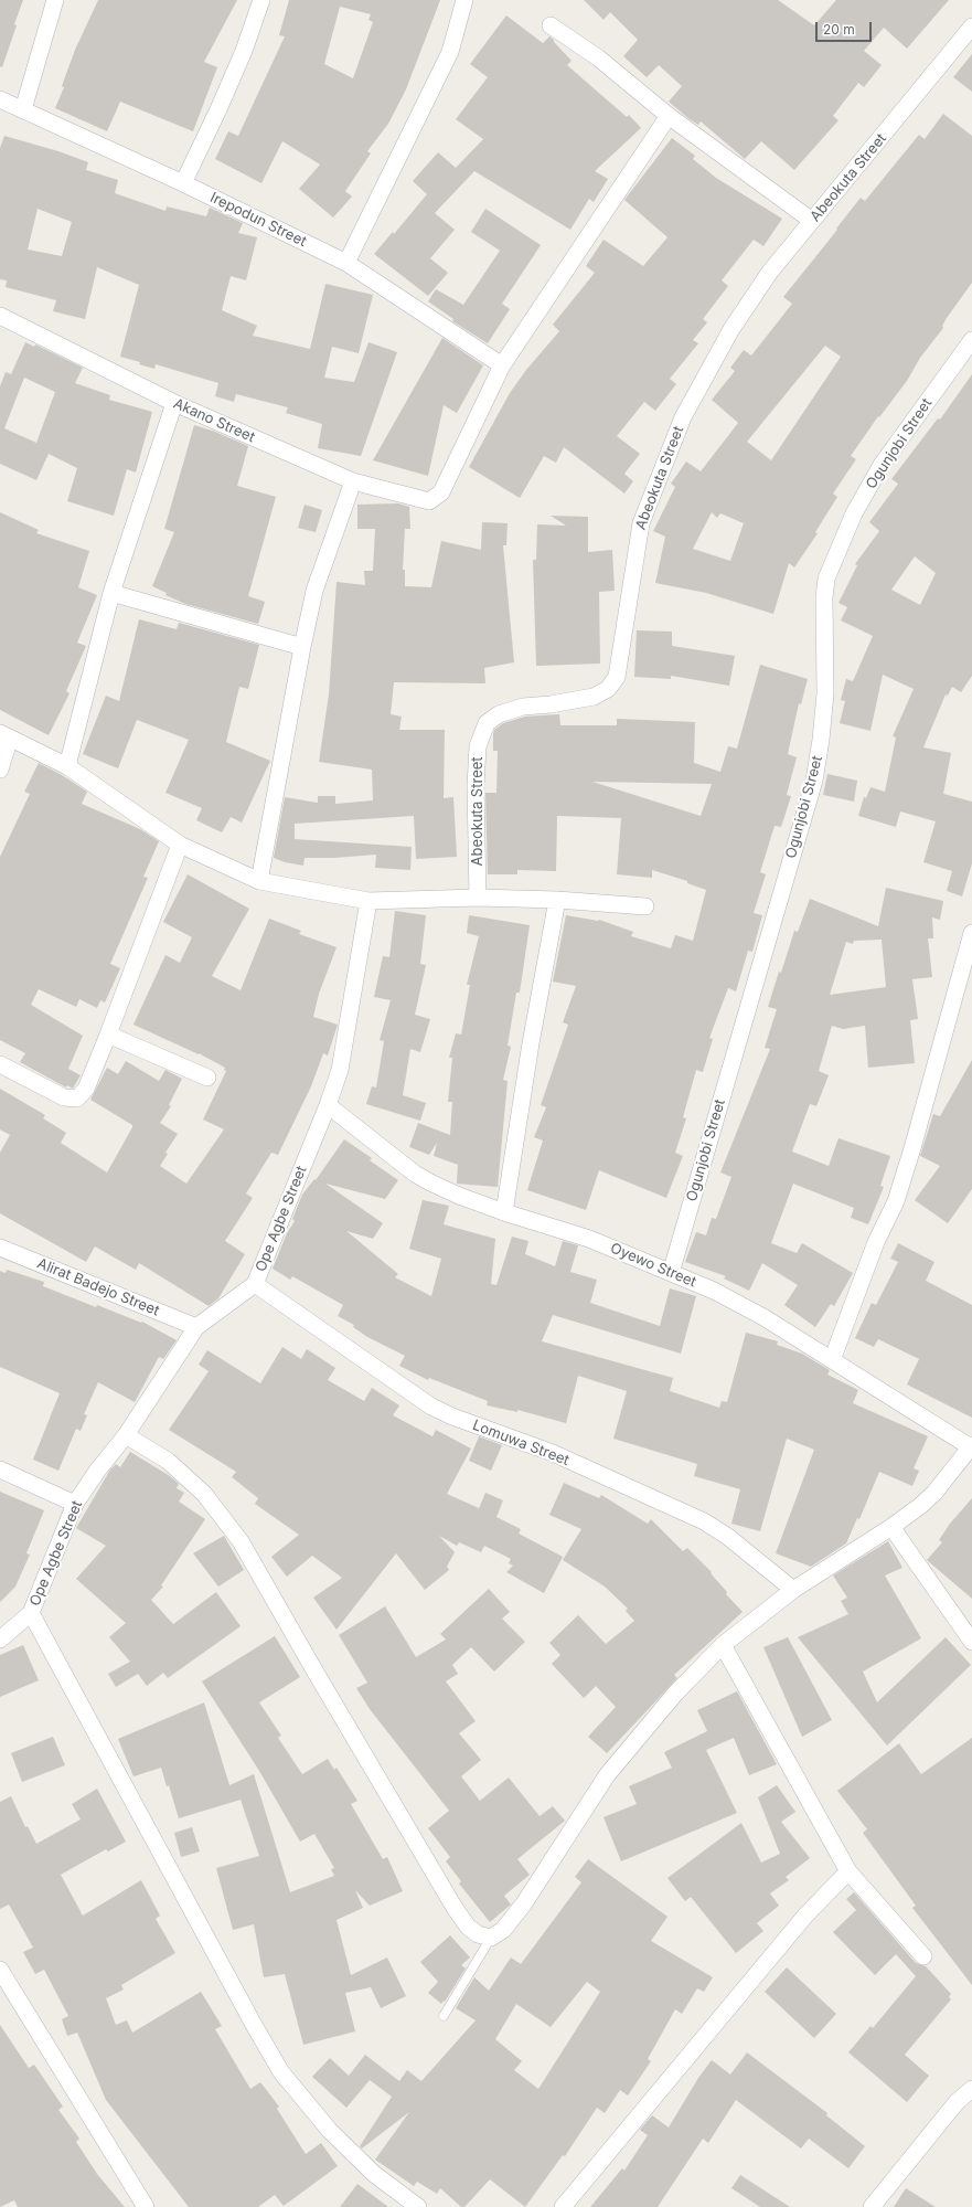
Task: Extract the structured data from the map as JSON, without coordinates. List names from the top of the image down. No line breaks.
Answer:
{"streets":{"street":["Abeokuta Street","Irepodun Street","Akano Street","Ogunjobi Street","Ope Agbe Street","Oyewo Street","Alirat Badejo Street","Lomuwa Street"]},"crossings":[["Irepodun Street","Akano Street"],["Ogunjobi Street","Oyewo Street"],["Ope Agbe Street","Oyewo Street"],["Ope Agbe Street","Alirat Badejo Street"],["Ope Agbe Street","Lomuwa Street"]],"scale_bar":"20 m"}
